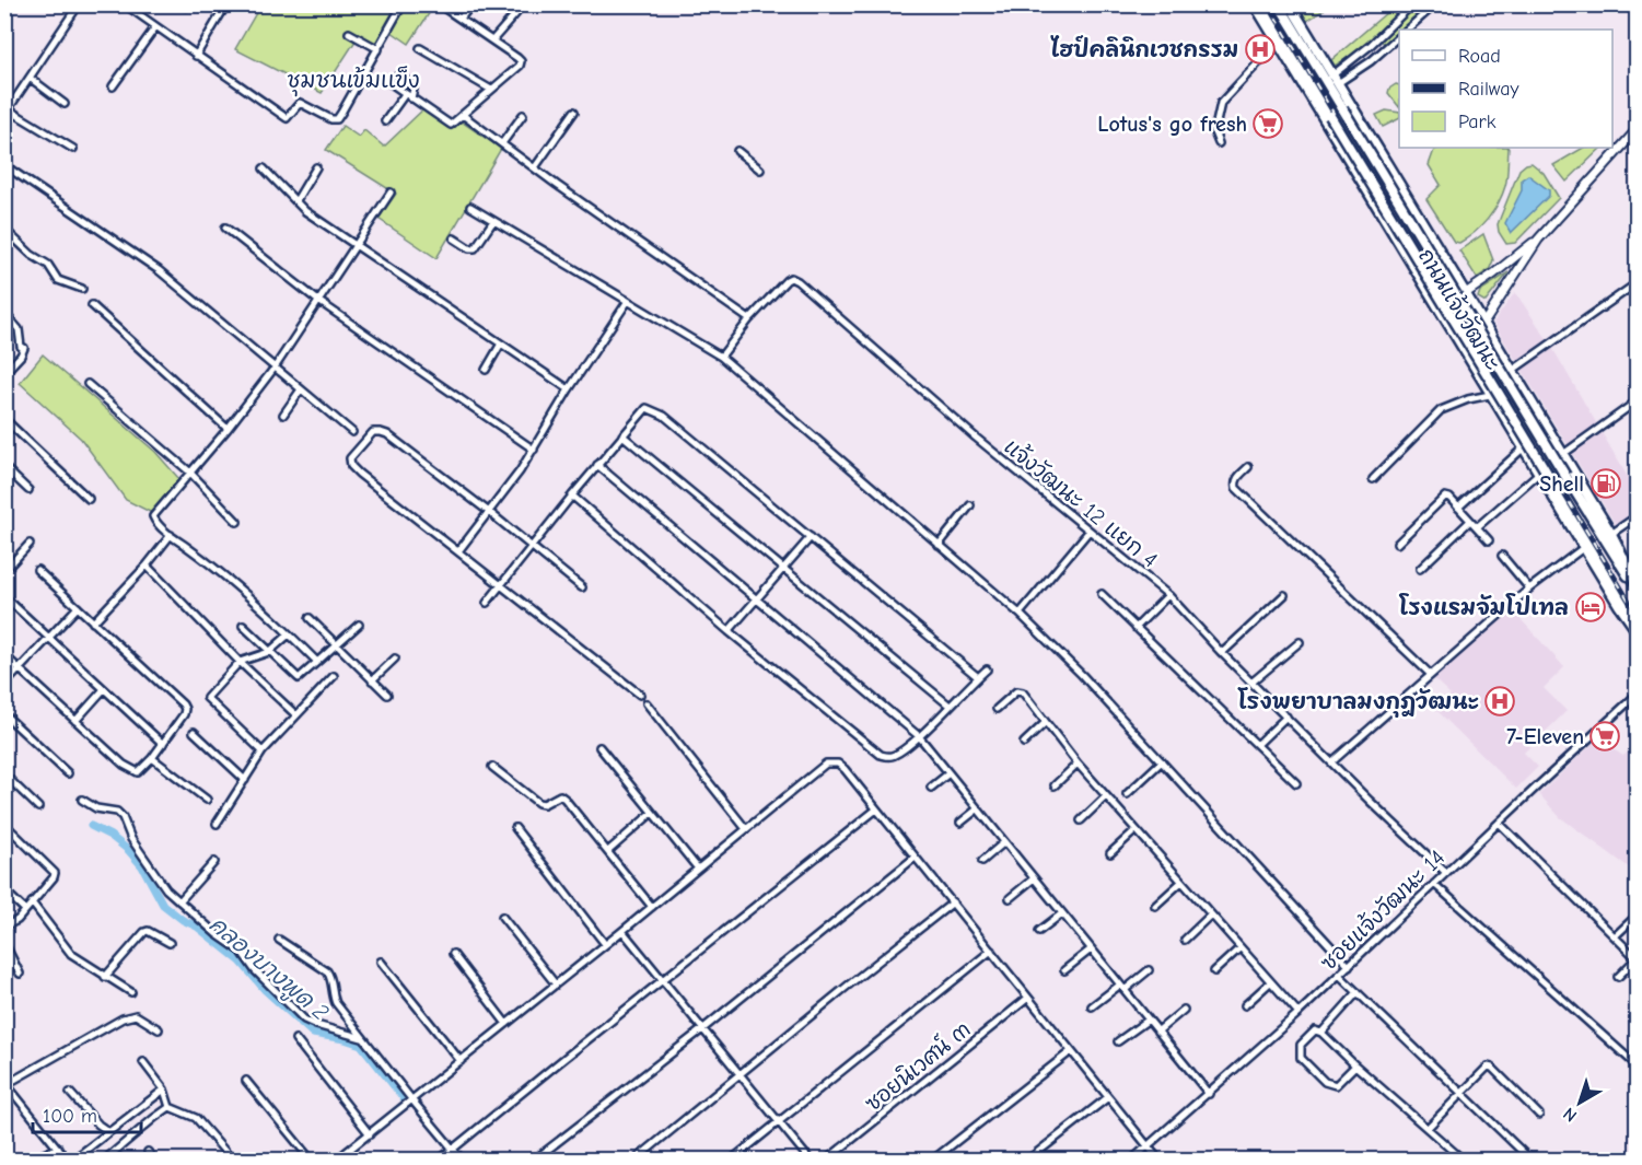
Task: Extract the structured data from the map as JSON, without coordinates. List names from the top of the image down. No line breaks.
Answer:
{"streets":{"main road":["ถนนแจ้งวัฒนะ"],"street":["แจ้งวัฒนะ 12 แยก 4","ซอยแจ้งวัฒนะ 14","ซอยนิเวศน์ ๓"]},"crossings":[["แจ้งวัฒนะ 12 แยก 4","ซอยแจ้งวัฒนะ 14"]],"districts":["ชุมชนเข้มแข็ง"],"water":["คลองบางพูด 2"],"places":{"hospital":["ไฮป์คลินิกเวชกรรม","โรงพยาบาลมงกุฎวัฒนะ"],"supermarket":["Lotus's go fresh","7-Eleven"],"fuel station":["Shell"],"hotel":["โรงแรมจัมโปเทล"]},"legend":["Road","Railway","Park"],"scale_bar":"100 m","north":"bottom left"}
